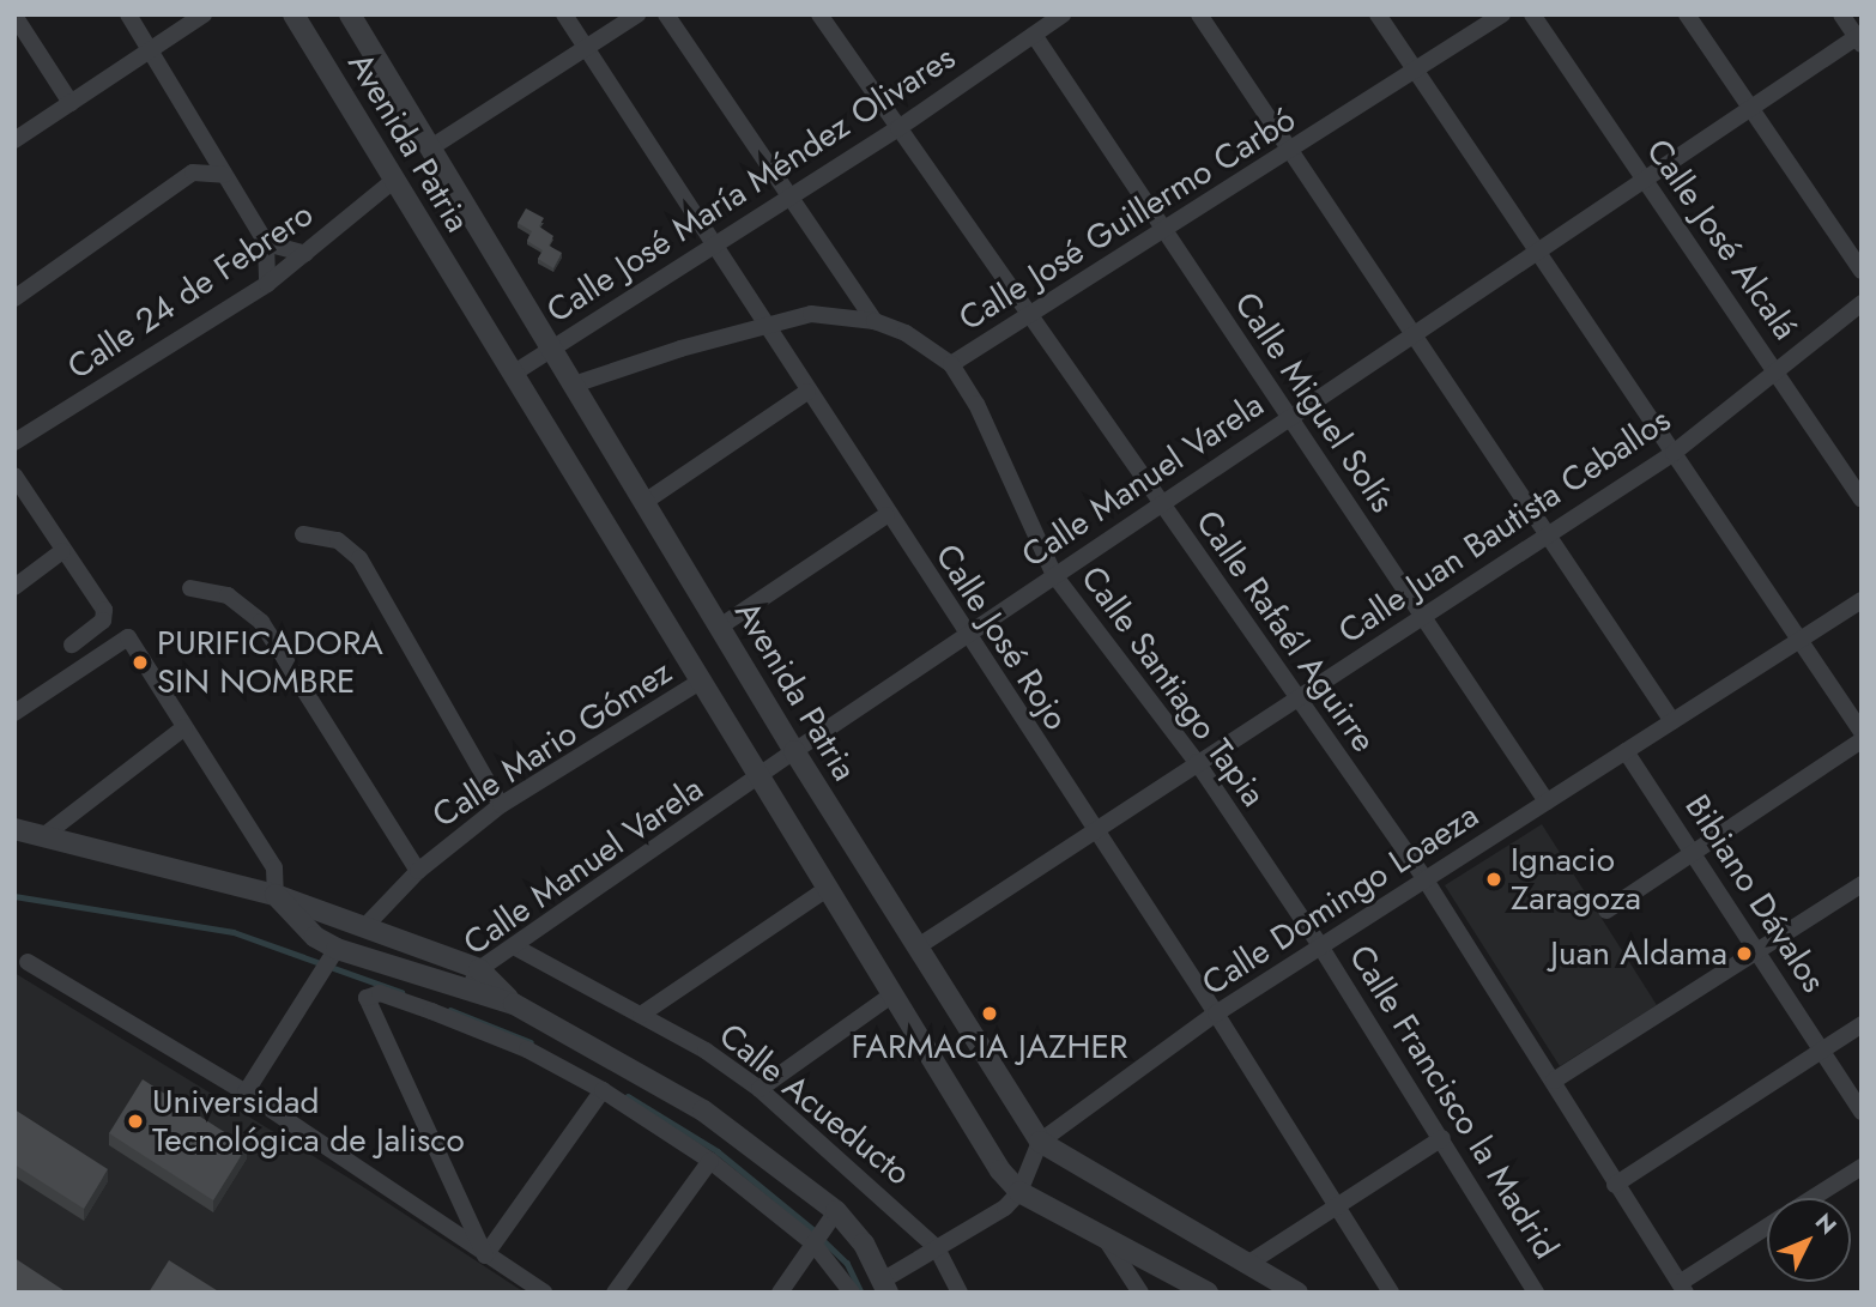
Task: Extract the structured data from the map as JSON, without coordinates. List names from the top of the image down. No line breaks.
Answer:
{"streets":{"street":["Avenida Patria","Calle José María Méndez Olivares","Calle José Guillermo Carbó","Calle José Alcalá","Calle 24 de Febrero","Calle Miguel Solís","Calle Manuel Varela","Calle Juan Bautista Ceballos","Calle Rafaél Aguirre","Calle José Rojo","Calle Santiago Tapia","Calle Mario Gómez","Bibiano Dávalos","Calle Domingo Loaeza","Calle Francisco la Madrid","Calle Acueducto"]},"crossings":[["Avenida Patria","Calle José María Méndez Olivares"],["Avenida Patria","Calle José Guillermo Carbó"],["Avenida Patria","Calle 24 de Febrero"],["Avenida Patria","Calle Manuel Varela"],["Avenida Patria","Calle Juan Bautista Ceballos"],["Avenida Patria","Calle Mario Gómez"],["Avenida Patria","Calle Domingo Loaeza"],["Calle José María Méndez Olivares","Calle Miguel Solís"],["Calle José María Méndez Olivares","Calle Rafaél Aguirre"],["Calle José María Méndez Olivares","Calle José Rojo"],["Calle José Guillermo Carbó","Calle Miguel Solís"],["Calle José Guillermo Carbó","Calle Rafaél Aguirre"],["Calle José Guillermo Carbó","Calle José Rojo"],["Calle José Guillermo Carbó","Calle Santiago Tapia"],["Calle José Alcalá","Calle Manuel Varela"],["Calle José Alcalá","Calle Juan Bautista Ceballos"],["Calle Miguel Solís","Calle Manuel Varela"],["Calle Miguel Solís","Calle Juan Bautista Ceballos"],["Calle Miguel Solís","Calle Domingo Loaeza"],["Calle Manuel Varela","Calle Rafaél Aguirre"],["Calle Manuel Varela","Calle José Rojo"],["Calle Manuel Varela","Calle Santiago Tapia"],["Calle Manuel Varela","Calle Acueducto"],["Calle Juan Bautista Ceballos","Calle Rafaél Aguirre"],["Calle Juan Bautista Ceballos","Calle José Rojo"],["Calle Juan Bautista Ceballos","Calle Santiago Tapia"],["Calle Rafaél Aguirre","Calle Domingo Loaeza"],["Calle José Rojo","Calle Domingo Loaeza"],["Calle Santiago Tapia","Calle Domingo Loaeza"],["Calle Santiago Tapia","Calle Francisco la Madrid"],["Bibiano Dávalos","Calle Domingo Loaeza"],["Calle Domingo Loaeza","Calle Francisco la Madrid"]],"places":["PURIFICADORA SIN NOMBRE","Ignacio Zaragoza","Juan Aldama","FARMACIA JAZHER","Universidad Tecnológica de Jalisco"],"north":"top right"}
